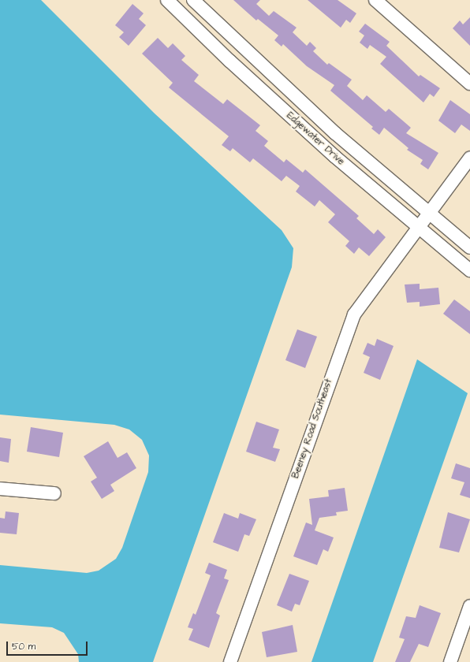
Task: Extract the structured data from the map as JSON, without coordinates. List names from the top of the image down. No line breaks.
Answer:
{"streets":{"street":["Edgewater Drive","Beeney Road Southeast"]},"crossings":[["Edgewater Drive","Beeney Road Southeast"]],"scale_bar":"50 m"}
